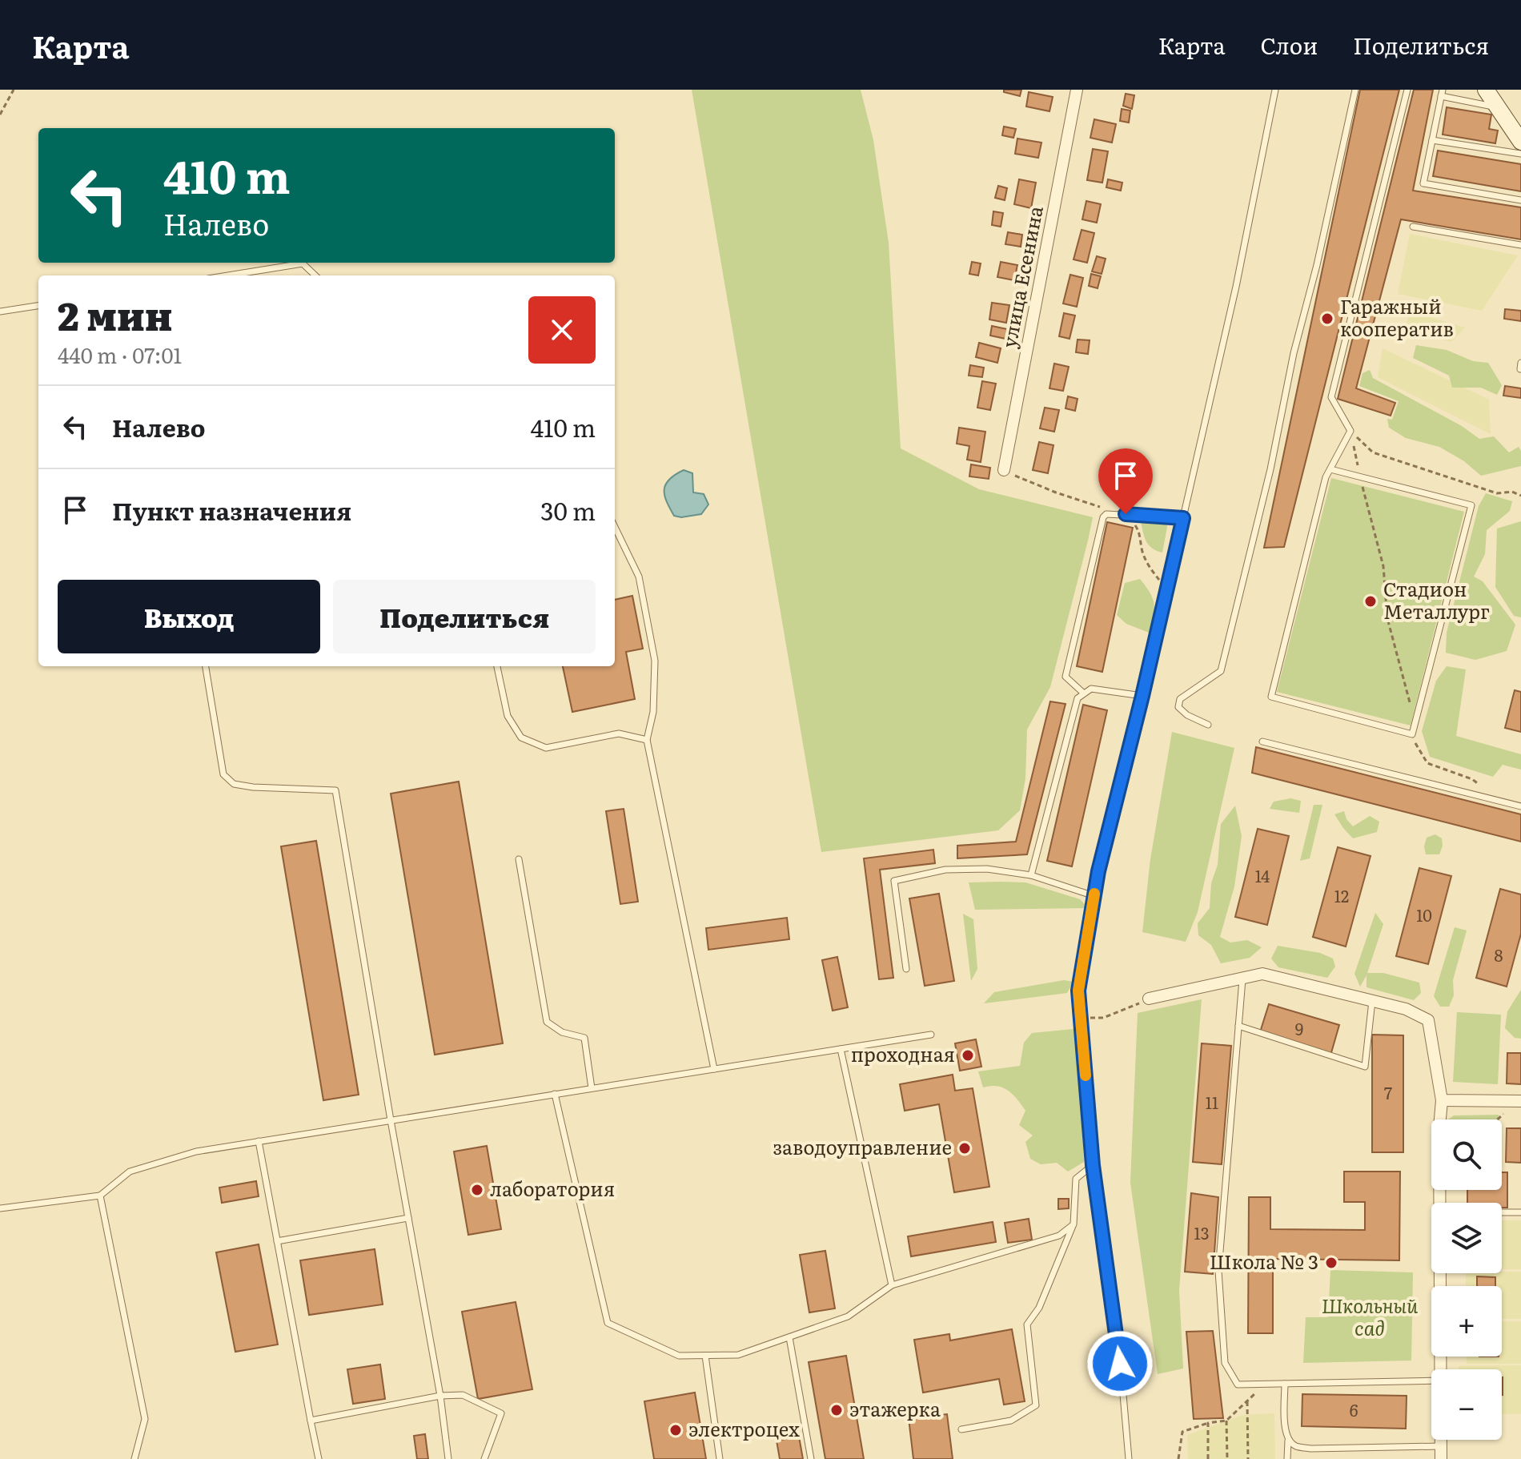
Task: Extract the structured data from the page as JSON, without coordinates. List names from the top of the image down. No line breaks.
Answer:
{"streets":{"street":["улица Есенина"]},"parks":["Школьный сад"],"places":["Гаражный кооператив","Стадион Металлург","проходная","заводоуправление","лаборатория","Школа № 3","этажерка","электроцех"],"house_numbers":["14","12","10","8","9","7","11","13","6"],"page":{"header":"Карта","nav":["Карта","Слои","Поделиться"],"turn":["410 m","Налево"],"heading":["2 мин","440 m · 07:01"],"list":[{"name":"Налево","value":"410 m"},{"name":"Пункт назначения","value":"30 m"}],"buttons":["Выход","Поделиться"],"map_buttons":["+","−"]}}
